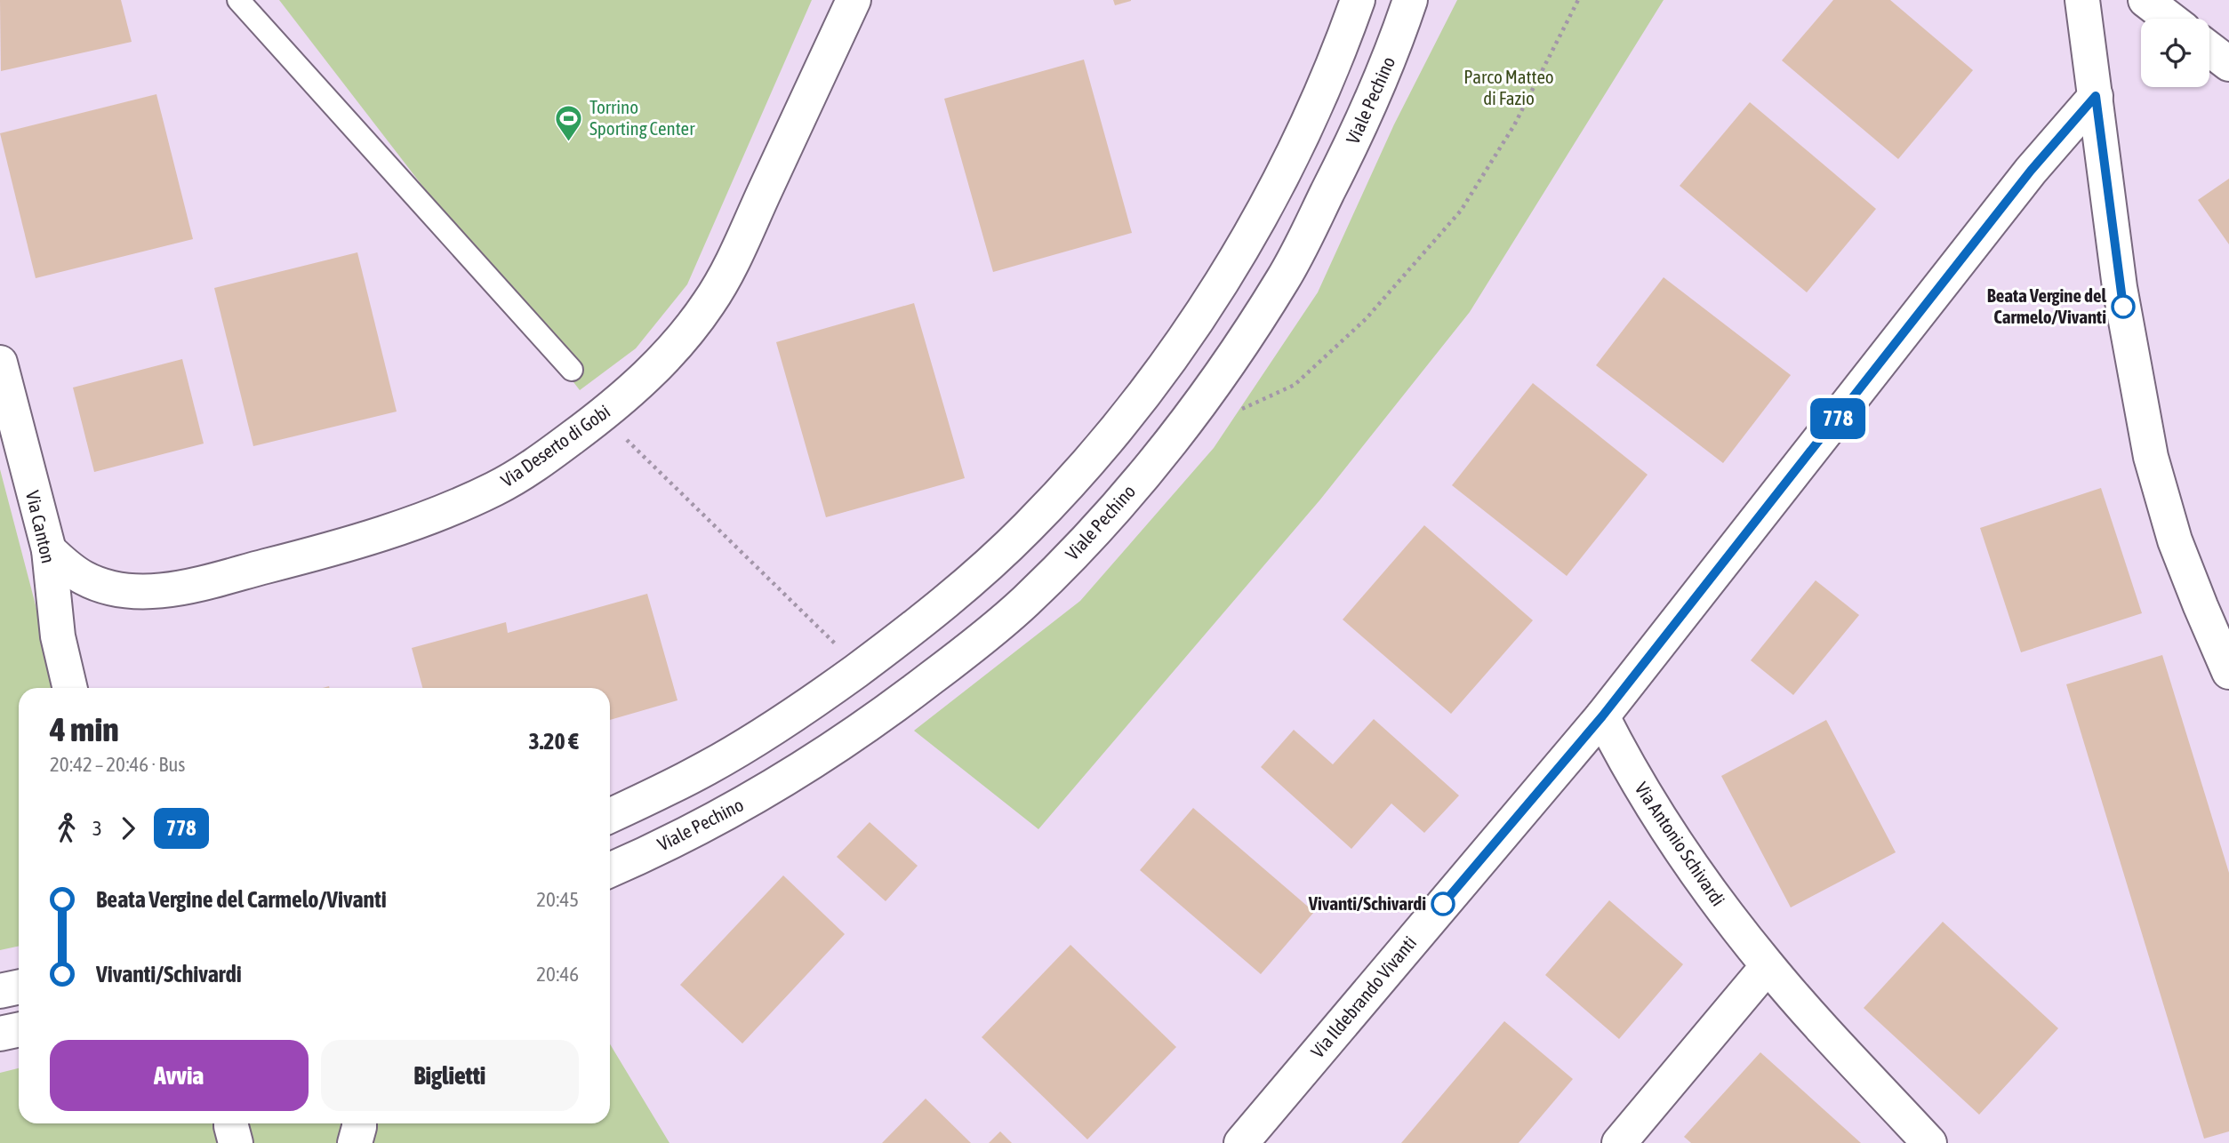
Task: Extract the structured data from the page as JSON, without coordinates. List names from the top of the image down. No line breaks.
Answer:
{"streets":{"street":["Viale Pechino","Via Deserto di Gobi","Via Canton","Via Antonio Schivardi","Via Ildebrando Vivanti"]},"crossings":[["Via Deserto di Gobi","Via Canton"],["Via Antonio Schivardi","Via Ildebrando Vivanti"]],"parks":["Parco Matteo di Fazio"],"places":{"sports":["Torrino Sporting Center"],"other":["Beata Vergine del Carmelo/Vivanti","Vivanti/Schivardi"]},"lines":["bus line 778"],"page":{"on_map":"778","heading":["4 min","20:42 – 20:46 · Bus","3.20 €"],"legs":["3","778"],"list":[{"name":"Beata Vergine del Carmelo/Vivanti","value":"20:45"},{"name":"Vivanti/Schivardi","value":"20:46"}],"buttons":["Avvia","Biglietti"]}}
